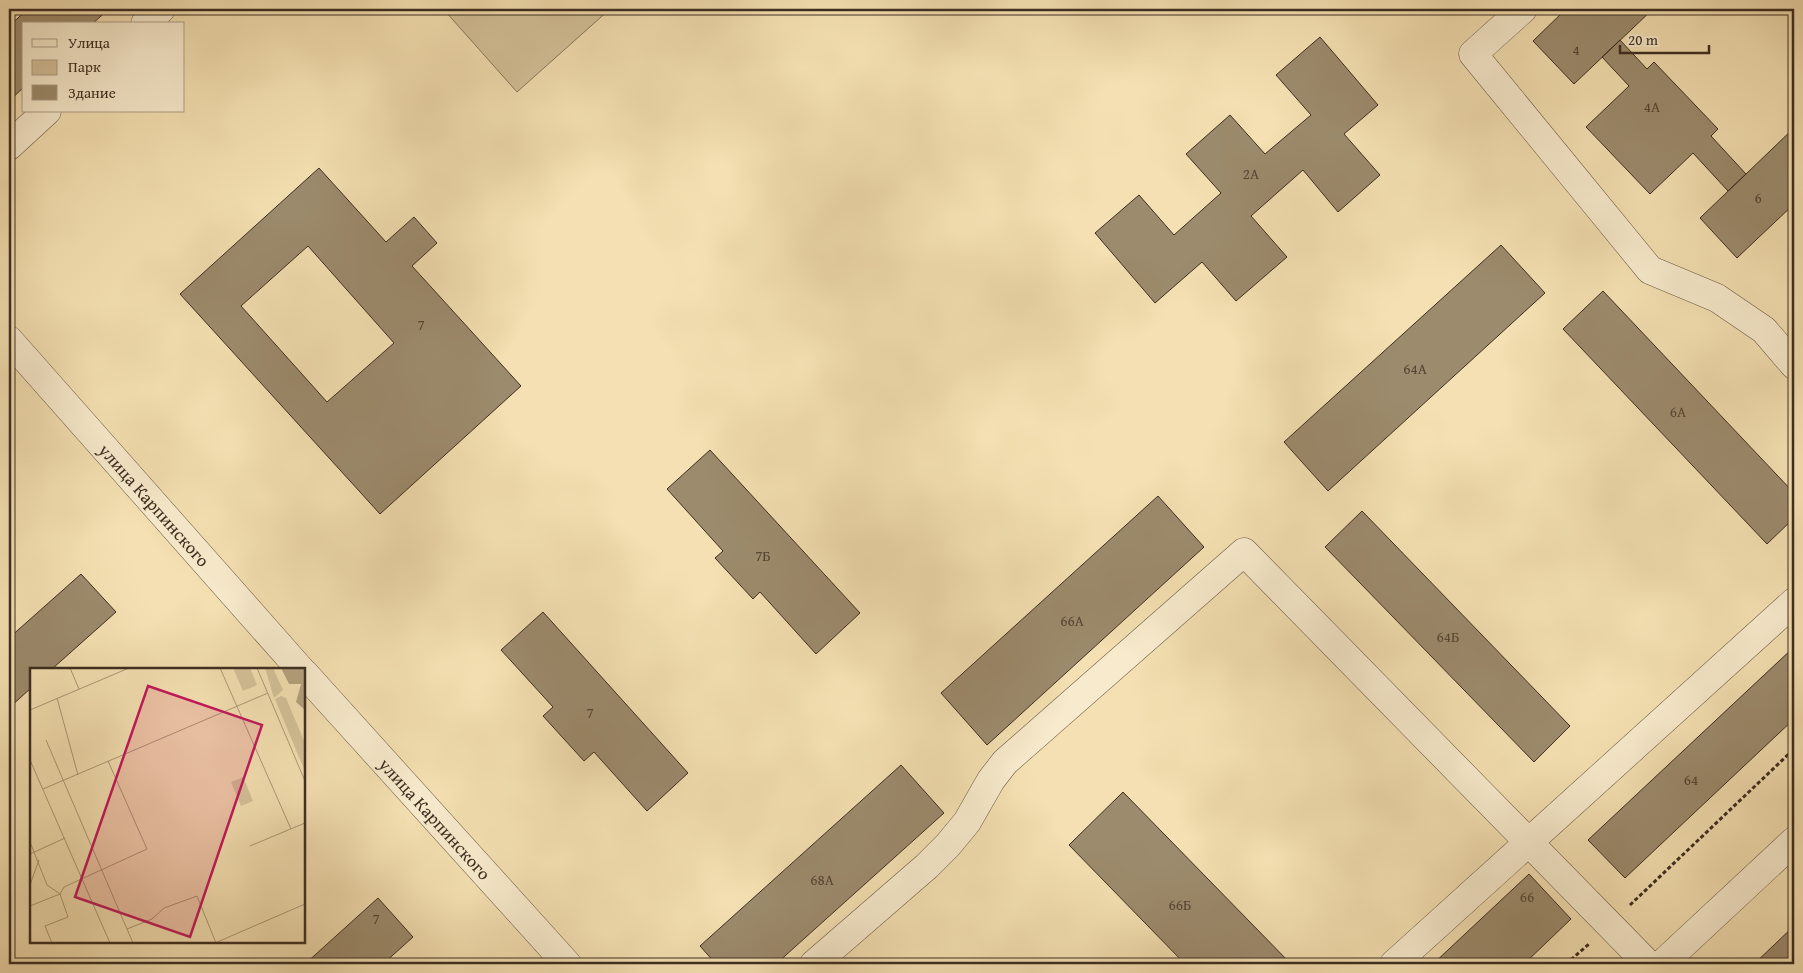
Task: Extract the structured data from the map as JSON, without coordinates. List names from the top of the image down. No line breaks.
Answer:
{"streets":{"street":["улица Карпинского"]},"house_numbers":["4","4А","2А","6","7","64А","6А","7Б","66А","64Б","7","64","68А","66","66Б","7"],"legend":["Улица","Парк","Здание"],"scale_bar":"20 m"}
